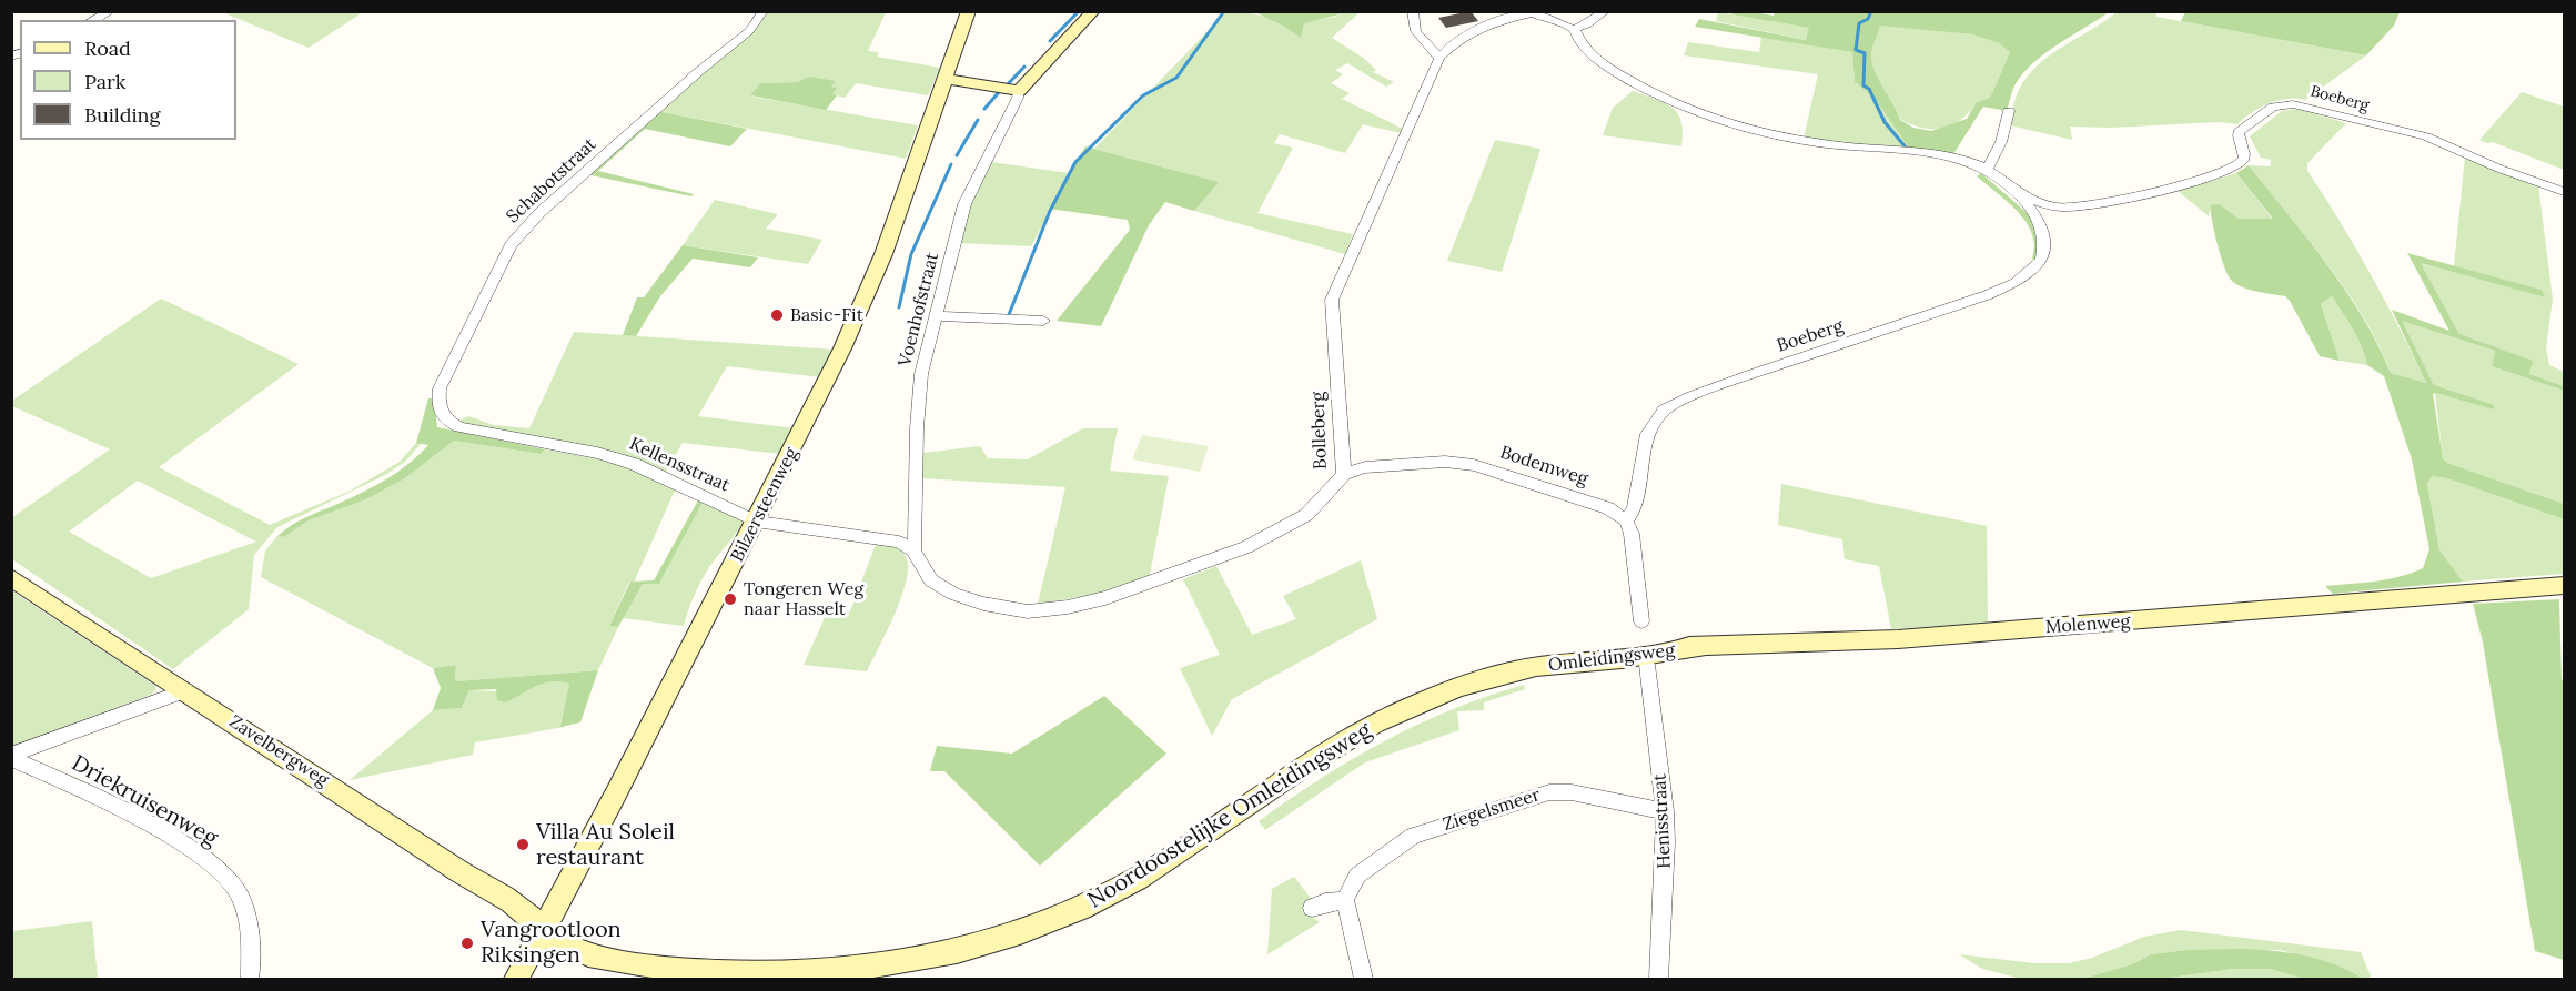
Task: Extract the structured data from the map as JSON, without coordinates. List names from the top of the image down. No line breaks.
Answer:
{"streets":{"main road":["Bilzersteenweg","Molenweg","Omleidingsweg","Zavelbergweg","Noordoostelijke Omleidingsweg"],"street":["Boeberg","Schabotstraat","Voenhofstraat","Bolleberg","Kellensstraat","Bodemweg","Driekruisenweg","Ziegelsmeer","Henisstraat"]},"crossings":[["Boeberg","Bodemweg"],["Schabotstraat","Kellensstraat"],["Voenhofstraat","Bolleberg"],["Voenhofstraat","Kellensstraat"],["Bolleberg","Kellensstraat"],["Bolleberg","Bodemweg"],["Kellensstraat","Bilzersteenweg"],["Bilzersteenweg","Zavelbergweg"],["Bilzersteenweg","Noordoostelijke Omleidingsweg"],["Molenweg","Omleidingsweg"],["Omleidingsweg","Noordoostelijke Omleidingsweg"],["Zavelbergweg","Driekruisenweg"],["Zavelbergweg","Noordoostelijke Omleidingsweg"],["Ziegelsmeer","Henisstraat"]],"places":["Basic-Fit","Tongeren Weg naar Hasselt","Villa Au Soleil restaurant","Vangrootloon Riksingen"],"legend":["Road","Park","Building"]}
